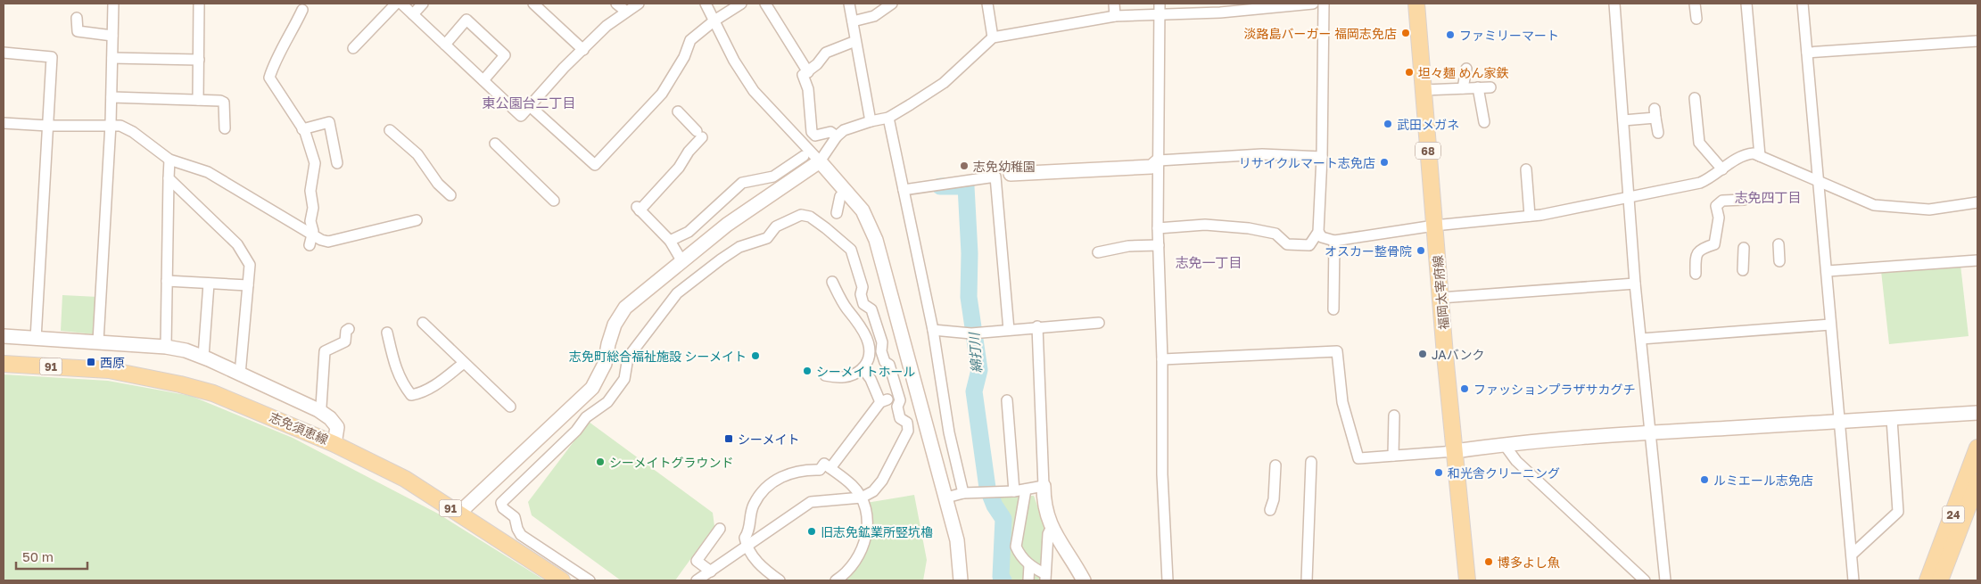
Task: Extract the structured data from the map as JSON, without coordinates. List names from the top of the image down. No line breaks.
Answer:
{"streets":{"main road":["68","福岡太宰府線","91","志免須恵線","24"]},"districts":["東公園台二丁目","志免四丁目","志免一丁目"],"water":["綿打川"],"places":{"other":["淡路島バーガー 福岡志免店","ファミリーマート","坦々麺 めん家鉄","武田メガネ","リサイクルマート志免店","志免幼稚園","オスカー整骨院","JAバンク","志免町総合福祉施設 シーメイト","シーメイトホール","ファッションプラザサカグチ","シーメイトグラウンド","和光舎クリーニング","ルミエール志免店","旧志免鉱業所竪坑櫓","博多よし魚"],"transit":["西原","シーメイト"]},"scale_bar":"50 m"}
